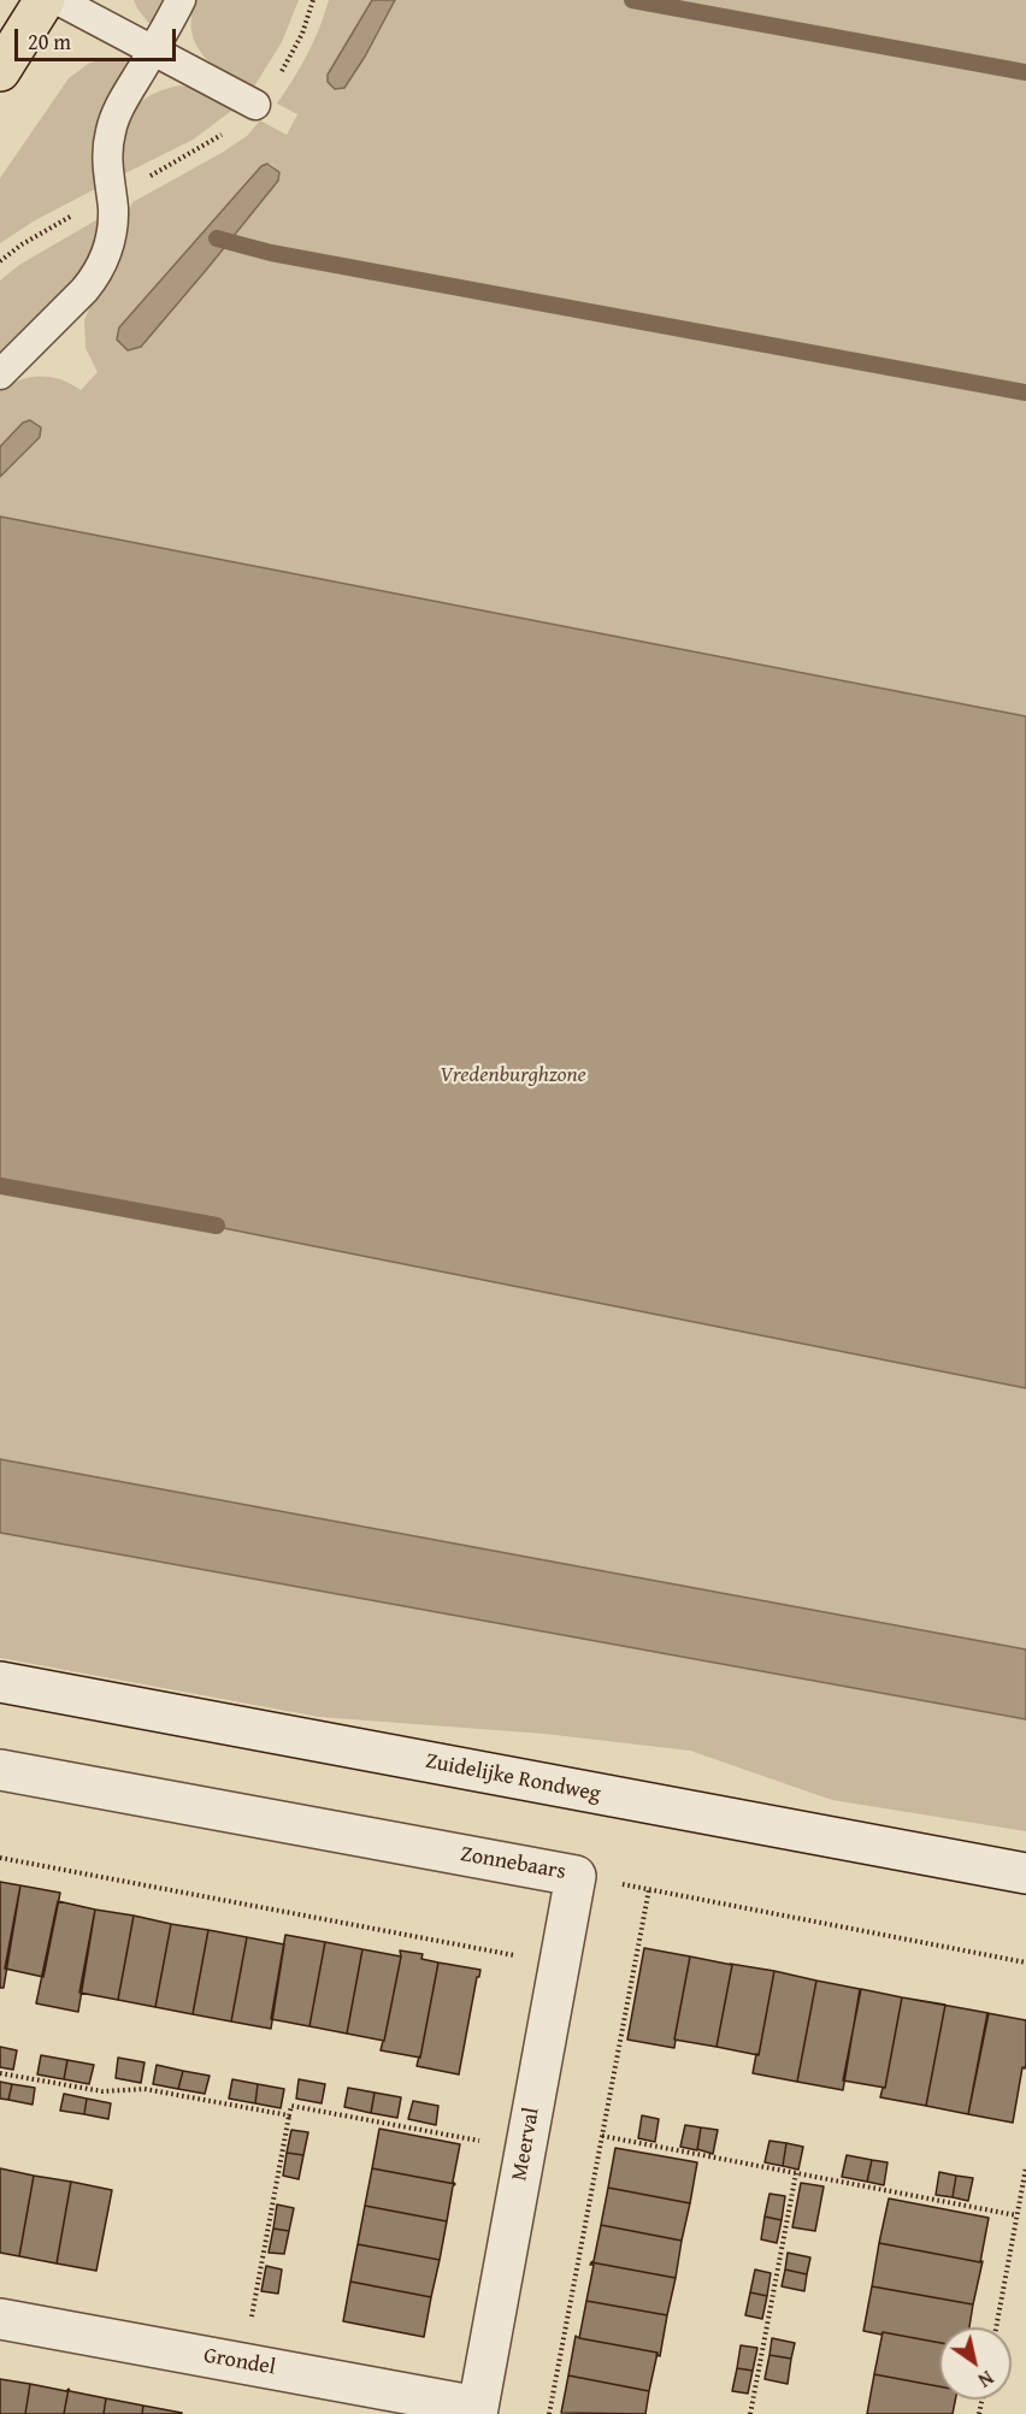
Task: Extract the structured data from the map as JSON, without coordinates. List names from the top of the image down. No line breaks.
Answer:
{"streets":{"street":["Zuidelijke Rondweg","Zonnebaars","Meerval","Grondel"]},"crossings":[["Zonnebaars","Meerval"],["Meerval","Grondel"]],"parks":["Vredenburghzone"],"scale_bar":"20 m","north":"bottom right"}
